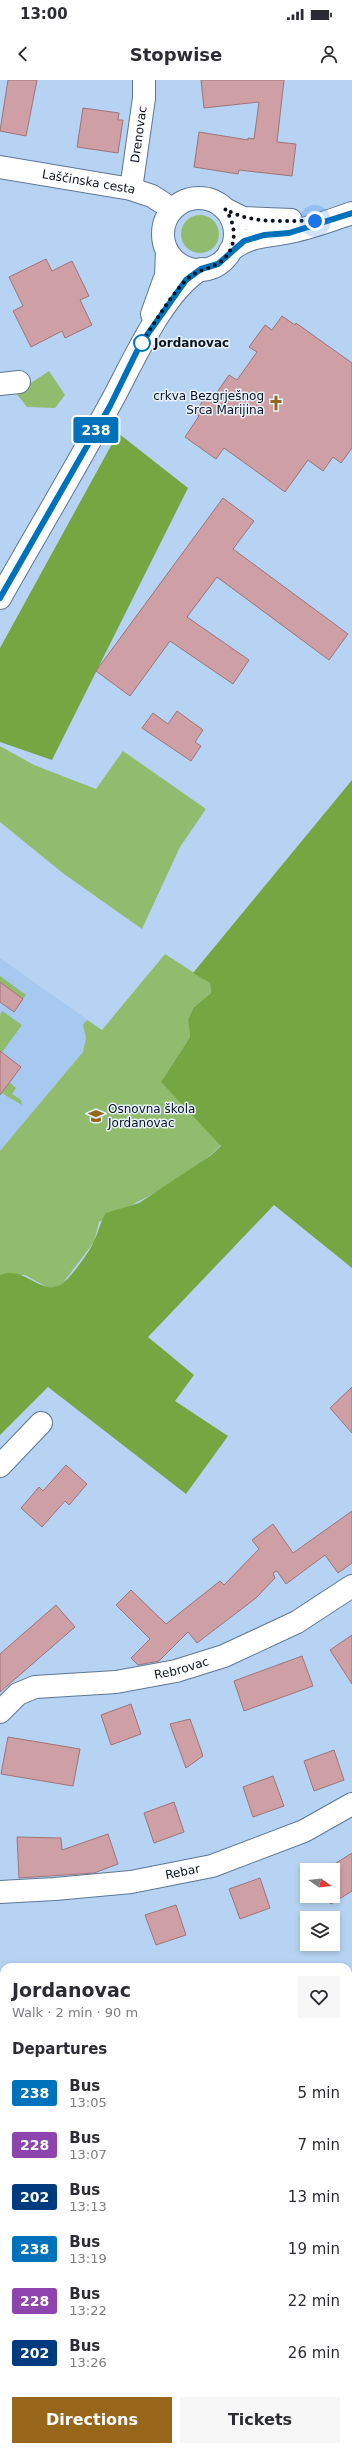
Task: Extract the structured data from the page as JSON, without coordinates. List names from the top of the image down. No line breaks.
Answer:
{"streets":{"main road":["Drenovac","Laščinska cesta","Rebrovac","Rebar"]},"crossings":[["Drenovac","Laščinska cesta"]],"places":{"other":["Jordanovac"],"church":["crkva Bezgrješnog Srca Marijina"],"school or university":["Osnovna škola Jordanovac"]},"lines":["bus line 238"],"north":"right","page":{"status":"13:00","header":"Stopwise","on_map":"238","heading":[["Jordanovac","Walk · 2 min · 90 m"],"Departures"],"list":[{"mark":"238","name":"Bus","note":"13:05","value":"5 min"},{"mark":"228","name":"Bus","note":"13:07","value":"7 min"},{"mark":"202","name":"Bus","note":"13:13","value":"13 min"},{"mark":"238","name":"Bus","note":"13:19","value":"19 min"},{"mark":"228","name":"Bus","note":"13:22","value":"22 min"},{"mark":"202","name":"Bus","note":"13:26","value":"26 min"}],"buttons":["Directions","Tickets"]}}
